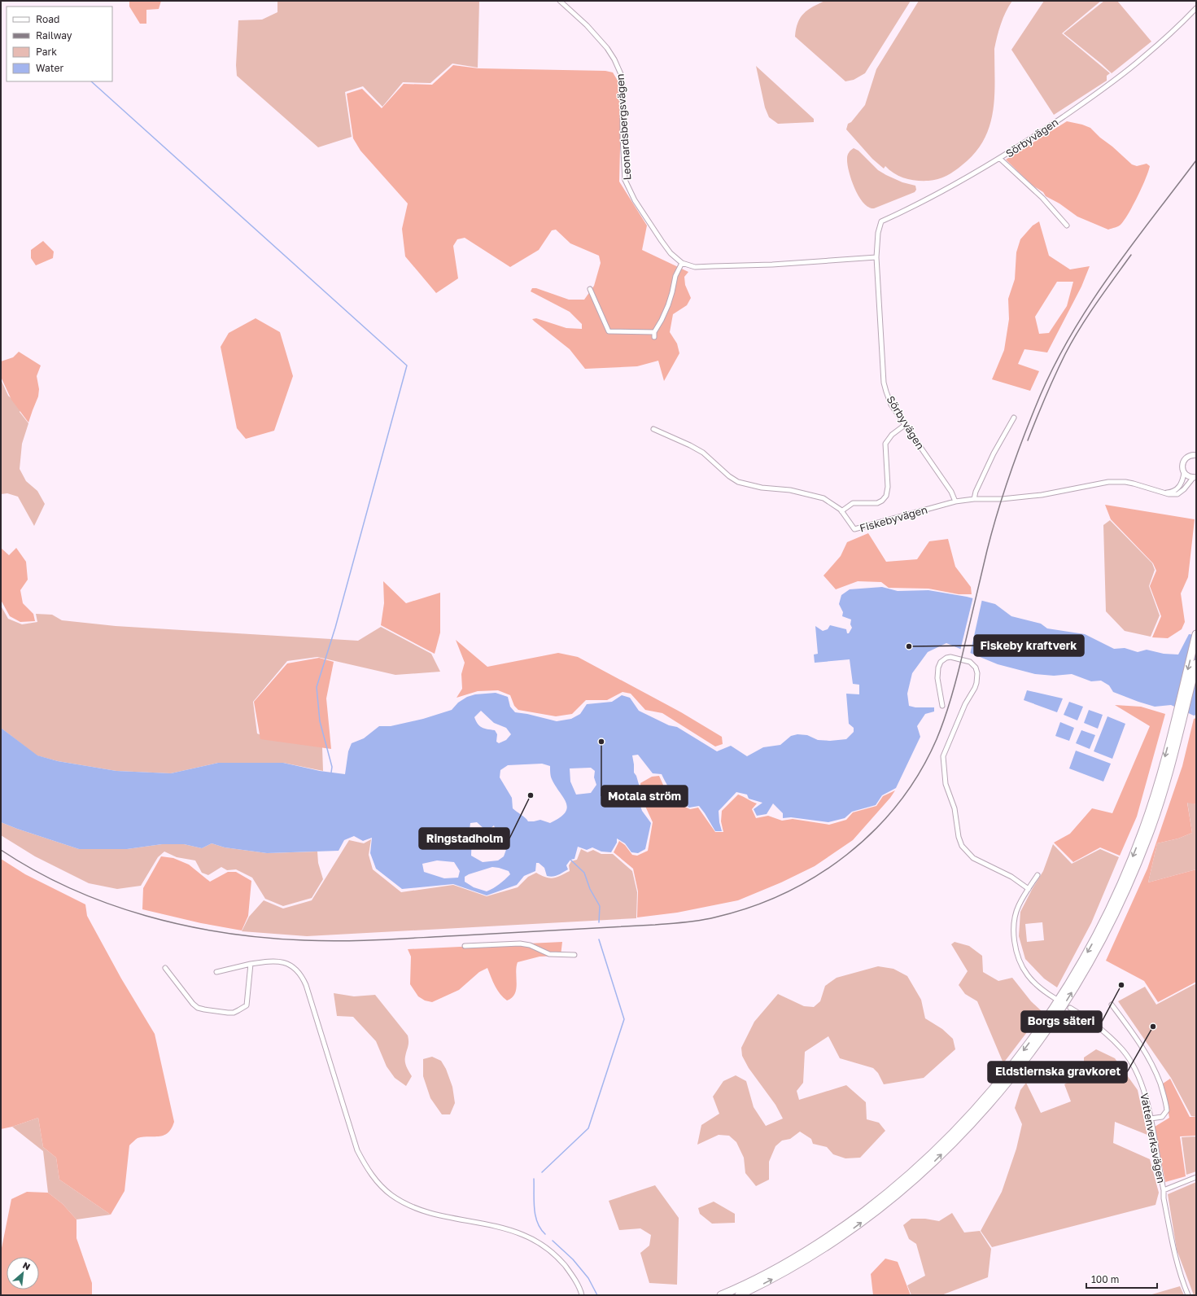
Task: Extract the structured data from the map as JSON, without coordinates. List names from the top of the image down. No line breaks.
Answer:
{"streets":{"street":["Leonardsbergsvägen","Sörbyvägen","Fiskebyvägen","Vattenverksvägen"]},"crossings":[["Leonardsbergsvägen","Sörbyvägen"],["Sörbyvägen","Fiskebyvägen"]],"places":["Fiskeby kraftverk","Motala ström","Ringstadholm","Borgs säteri","Eldstiernska gravkoret"],"legend":["Road","Railway","Park","Water"],"scale_bar":"100 m","north":"top right"}
